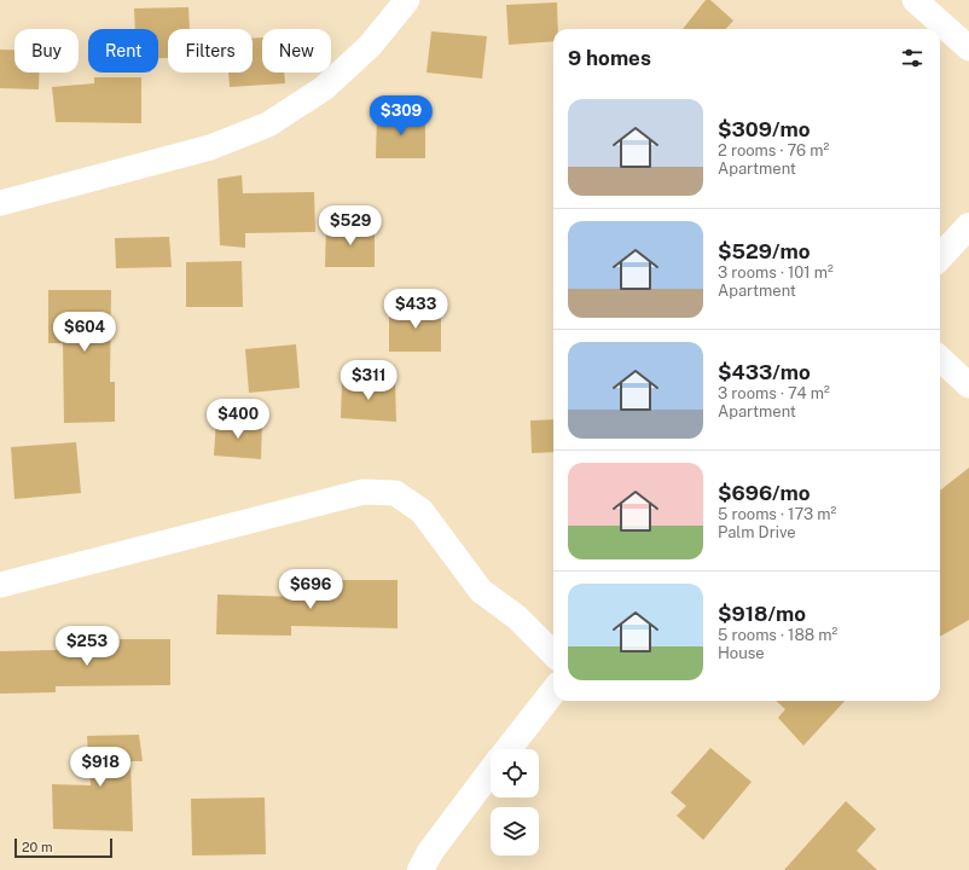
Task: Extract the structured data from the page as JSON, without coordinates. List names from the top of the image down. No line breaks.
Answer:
{"scale_bar":"20 m","page":{"chip":["Buy","Rent","Filters","New"],"heading":"9 homes","list":[{"name":"$309/mo","note":"2 rooms · 76 m² · Apartment"},{"name":"$529/mo","note":"3 rooms · 101 m² · Apartment"},{"name":"$433/mo","note":"3 rooms · 74 m² · Apartment"},{"name":"$696/mo","note":"5 rooms · 173 m² · Palm Drive"},{"name":"$918/mo","note":"5 rooms · 188 m² · House"}],"price":["$309","$529","$433","$604","$311","$400","$696","$253","$918"],"scale":"20 m"}}
